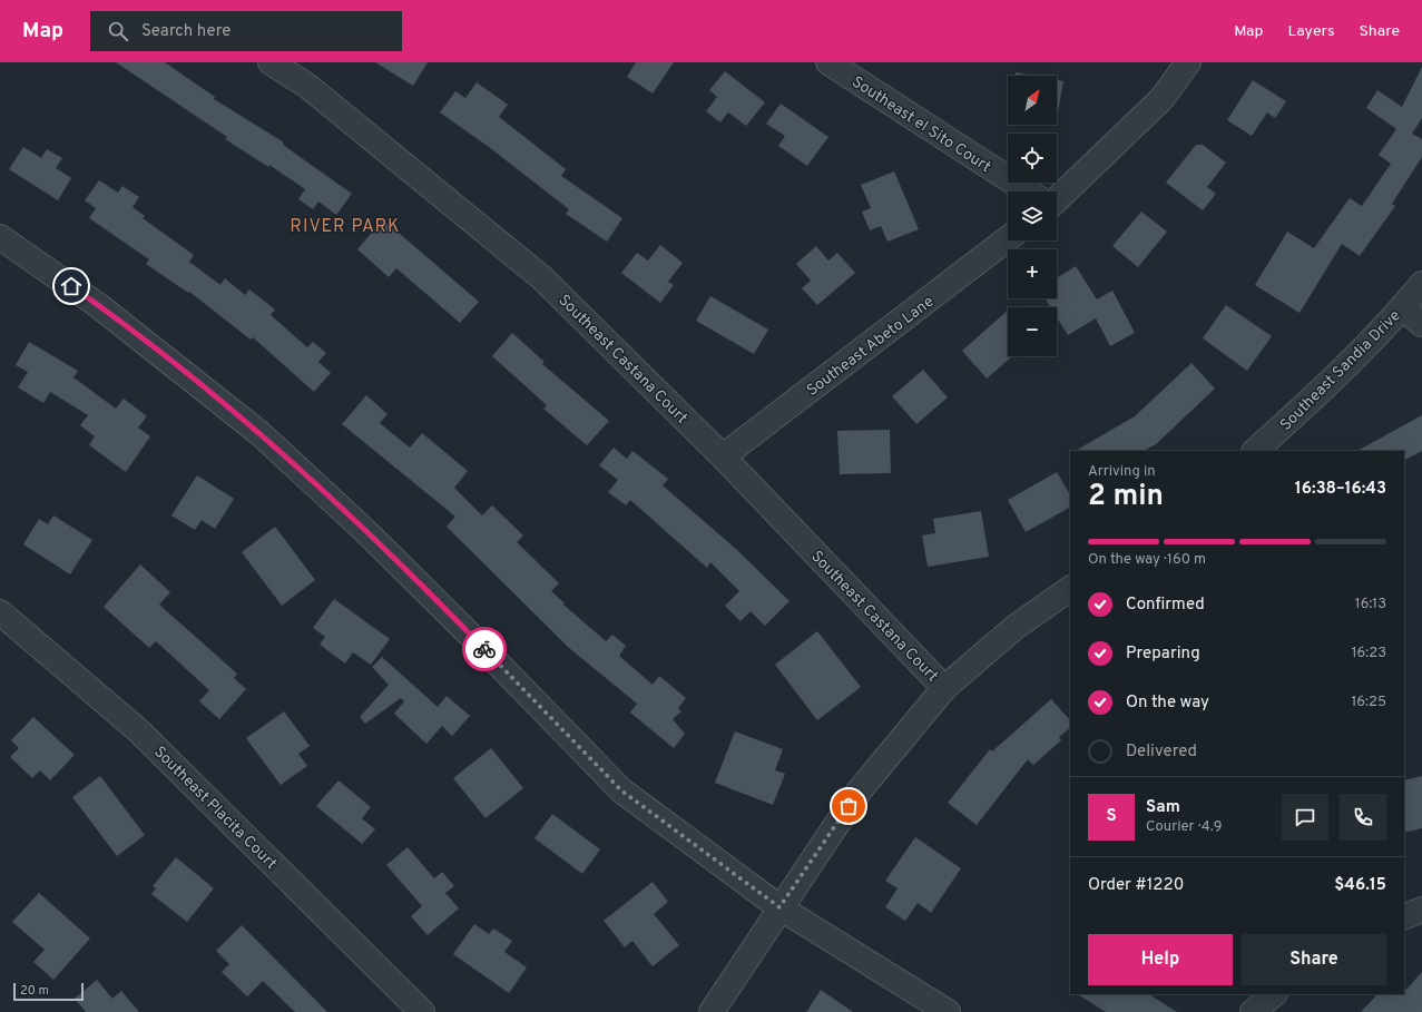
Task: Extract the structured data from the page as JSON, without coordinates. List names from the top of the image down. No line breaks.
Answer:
{"streets":{"street":["Southeast el Sito Court","Southeast Abeto Lane","Southeast Castana Court","Southeast Sandia Drive","Southeast Placita Court"]},"crossings":[["Southeast Abeto Lane","Southeast Castana Court"]],"districts":["RIVER PARK"],"scale_bar":"20 m","north":"top right","page":{"header":"Map","search":"Search here","nav":["Map","Layers","Share"],"map_buttons":["+","−"],"heading":["2 min","Arriving in","16:38–16:43"],"panel":["Sam","Courier · 4.9","Order #1220","$46.15"],"bar":"On the way · 160 m","list":[["Confirmed","16:13"],["Preparing","16:23"],["On the way","16:25"],"Delivered"],"round":"S","buttons":["Help","Share"],"scale":"20 m"}}
